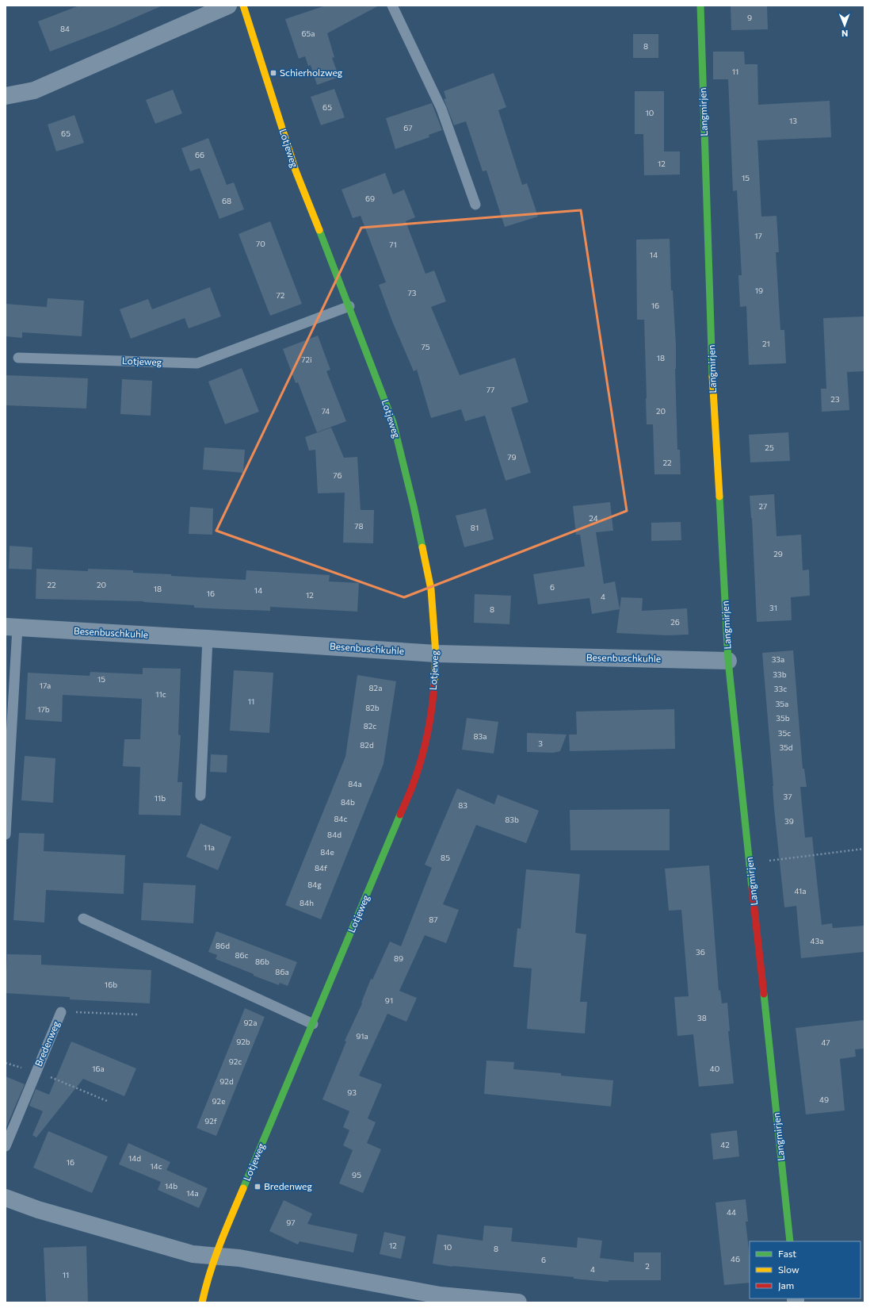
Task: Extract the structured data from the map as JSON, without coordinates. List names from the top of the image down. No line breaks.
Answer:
{"streets":{"street":["Langmirjen","Lotjeweg","Besenbuschkuhle"],"lane":["Bredenweg"]},"crossings":[["Langmirjen","Besenbuschkuhle"],["Lotjeweg","Besenbuschkuhle"]],"places":{"transit":["Schierholzweg","Bredenweg"]},"house_numbers":["9","84","65a","8","11","65","10","13","67","65","66","12","15","69","68","17","70","71","14","19","73","72","16","21","75","18","72i","77","23","74","20","25","79","22","76","27","24","78","81","29","22","20","6","18","14","16","12","4","31","8","26","33a","33b","15","17a","82a","33c","11c","11","35a","82b","17b","35b","82c","35c","83a","3","82d","35d","84a","37","11b","84b","83","84c","83b","39","84d","11a","84e","85","84f","84g","41a","84h","87","43a","86d","36","86c","89","86b","86a","16b","91","38","92a","91a","92b","47","92c","16a","40","92d","93","49","92e","92f","42","14d","16","14c","95","14b","14a","44","97","12","10","8","46","6","2","4","11"],"legend":["Fast","Slow","Jam"],"north":"bottom"}
